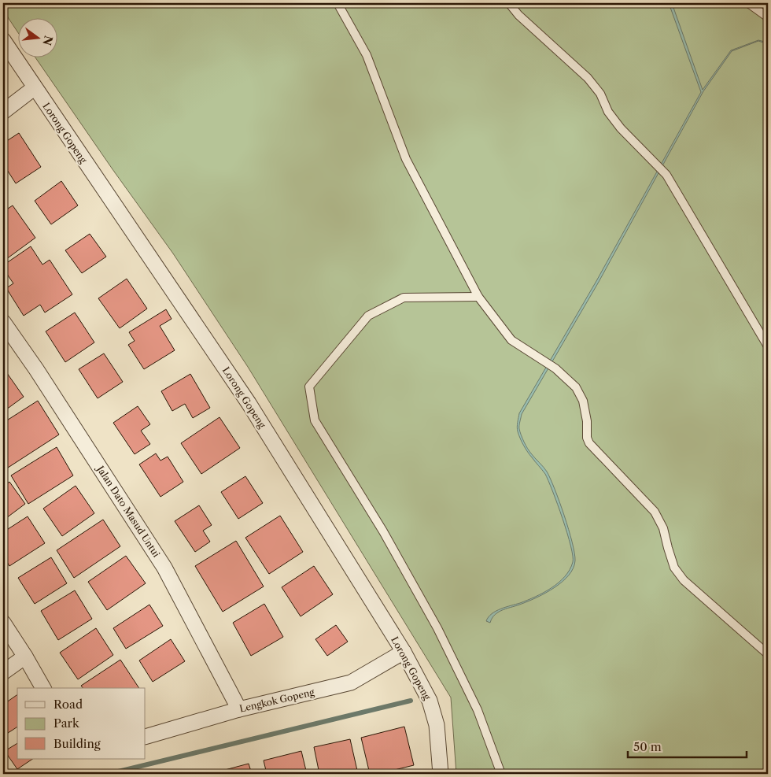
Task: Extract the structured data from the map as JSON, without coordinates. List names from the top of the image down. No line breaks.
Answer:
{"streets":{"street":["Lorong Gopeng","Jalan Dato Masud Untui","Lengkok Gopeng"]},"crossings":[["Lorong Gopeng","Lengkok Gopeng"],["Jalan Dato Masud Untui","Lengkok Gopeng"]],"legend":["Road","Park","Building"],"scale_bar":"50 m","north":"right"}
